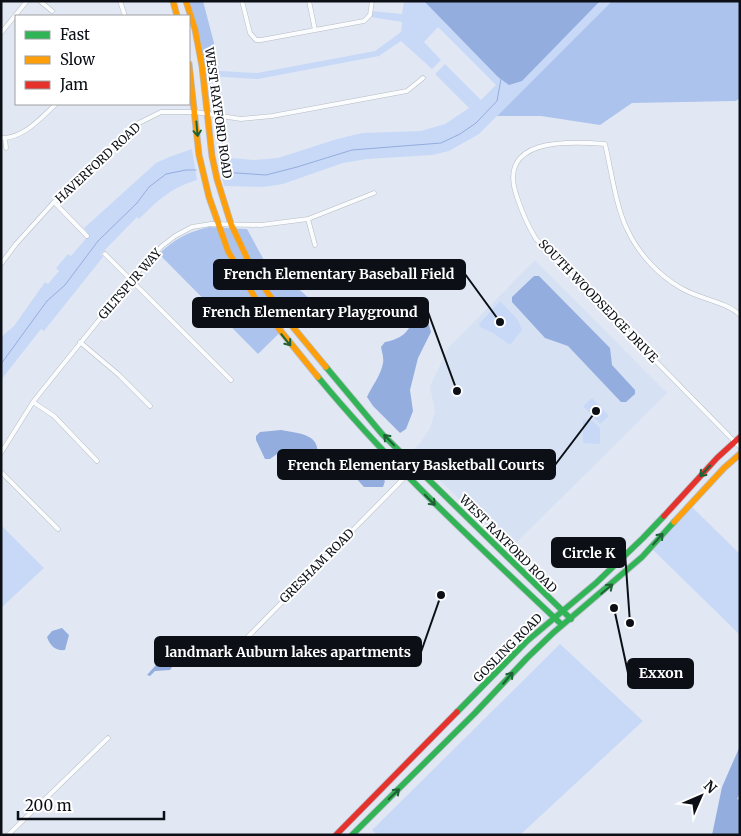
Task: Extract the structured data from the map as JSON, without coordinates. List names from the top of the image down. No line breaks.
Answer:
{"streets":{"main road":["WEST RAYFORD ROAD","GOSLING ROAD"],"street":["HAVERFORD ROAD","GILTSPUR WAY","SOUTH WOODSEDGE DRIVE","GRESHAM ROAD"]},"crossings":[["WEST RAYFORD ROAD","HAVERFORD ROAD"],["WEST RAYFORD ROAD","GILTSPUR WAY"],["WEST RAYFORD ROAD","GRESHAM ROAD"],["WEST RAYFORD ROAD","GOSLING ROAD"],["SOUTH WOODSEDGE DRIVE","GOSLING ROAD"]],"places":["French Elementary Baseball Field","French Elementary Playground","French Elementary Basketball Courts","landmark Auburn lakes apartments","Exxon","Circle K"],"legend":["Fast","Slow","Jam"],"scale_bar":"200 m","north":"top right"}
